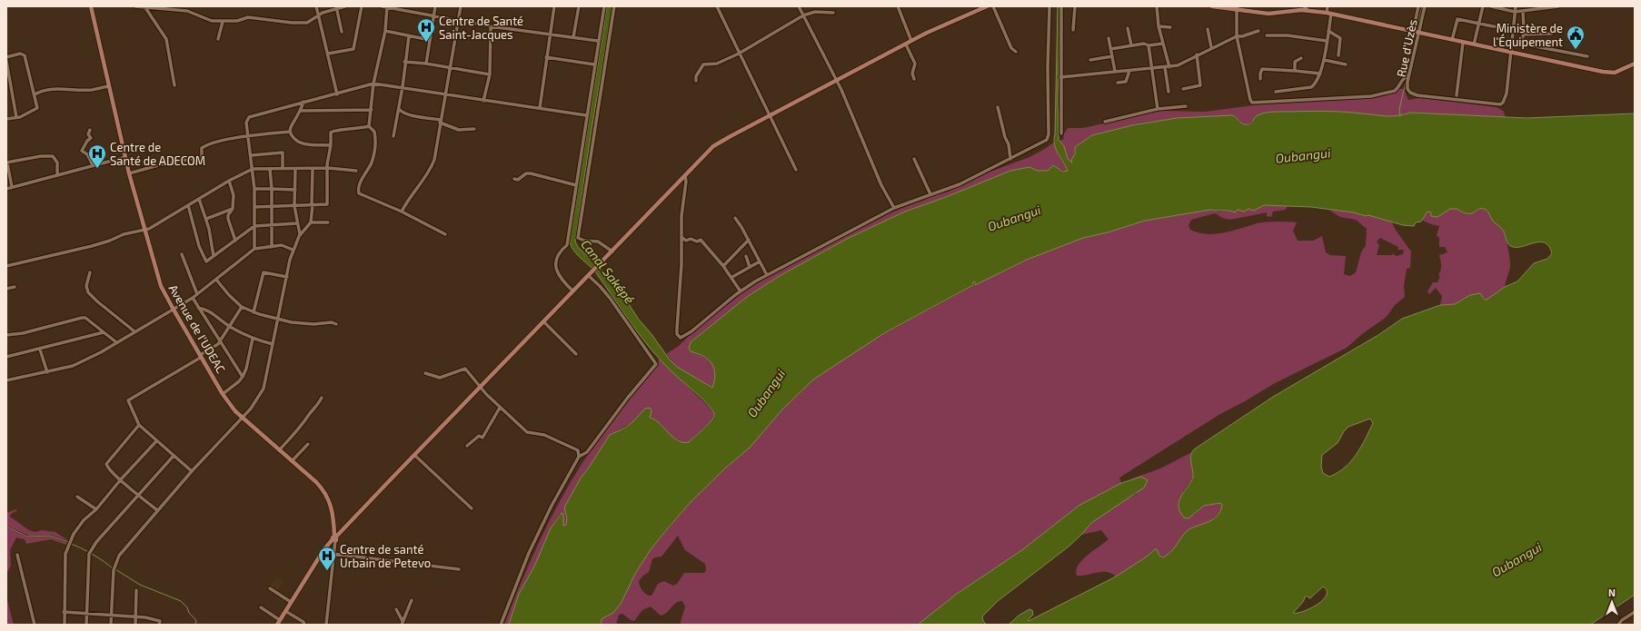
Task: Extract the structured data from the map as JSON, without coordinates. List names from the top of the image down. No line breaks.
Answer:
{"streets":{"main road":["Avenue de I'UDEAC"],"street":["Rue d'Uzès"]},"water":["Oubangui","Canal Saképé"],"places":{"hospital":["Centre de Santé Saint-Jacques","Centre de Santé de ADECOM","Centre de santé Urbain de Petevo"],"public building":["Ministère de l'Équipement"]},"north":"top"}
